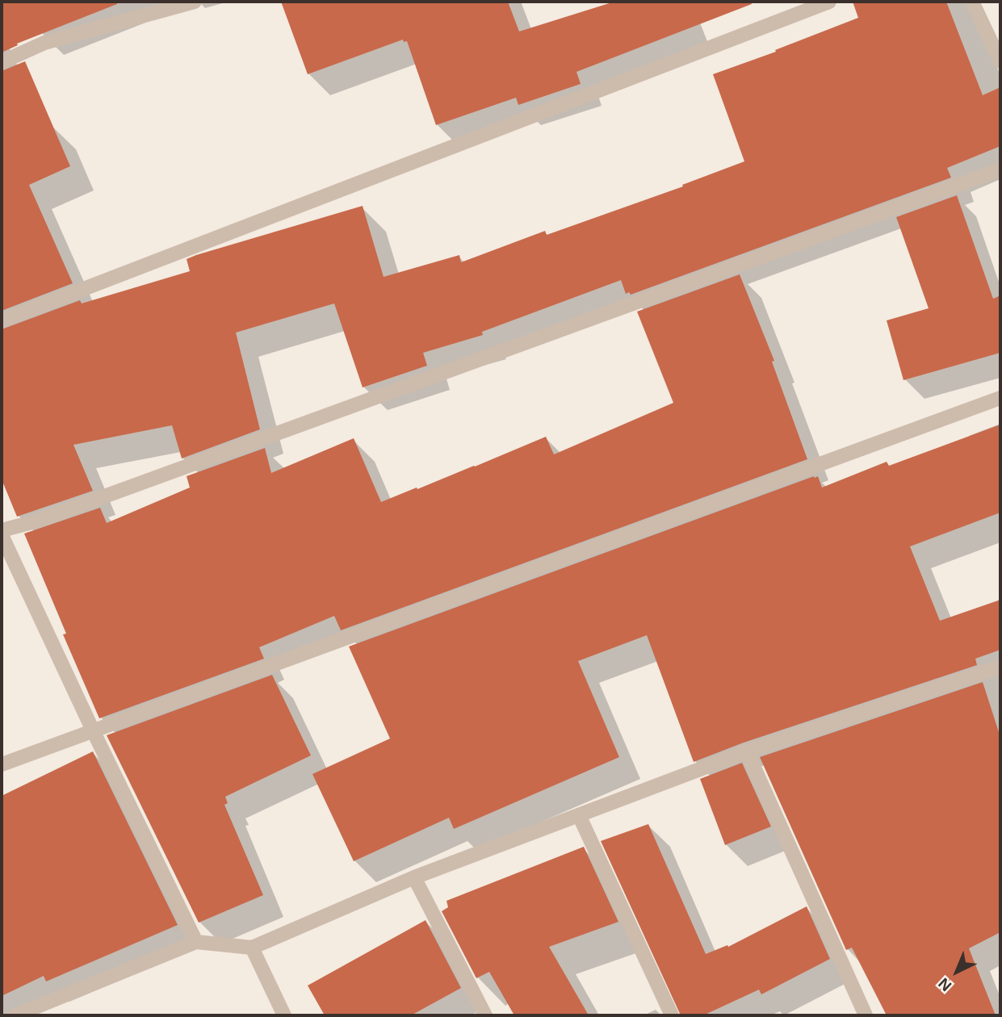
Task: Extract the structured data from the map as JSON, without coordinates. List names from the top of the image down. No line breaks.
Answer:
{"north":"bottom left"}
